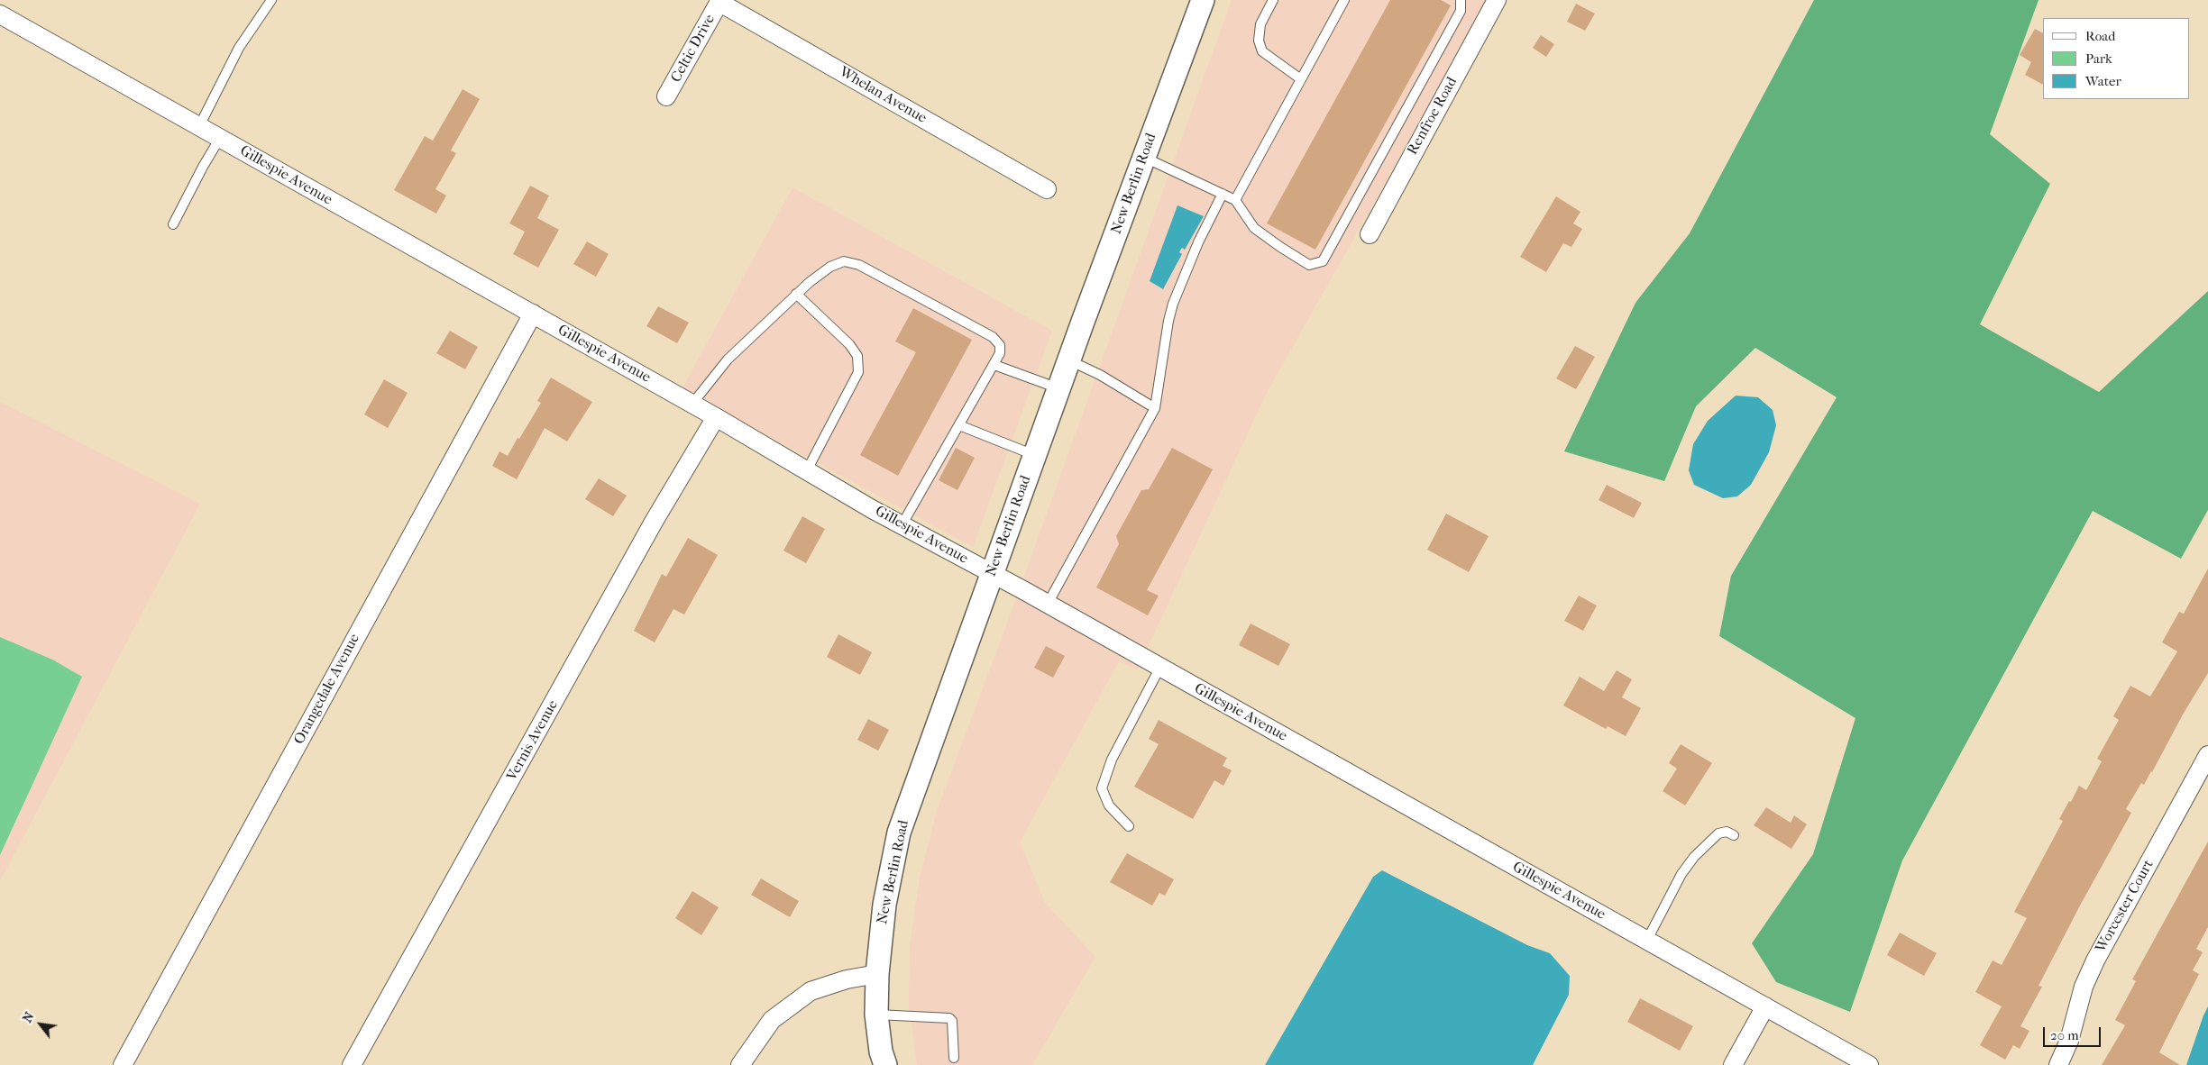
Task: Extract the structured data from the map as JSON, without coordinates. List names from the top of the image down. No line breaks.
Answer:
{"streets":{"street":["Celtic Drive","Whelan Avenue","Renfroe Road","Gillespie Avenue","New Berlin Road","Orangedale Avenue","Vernis Avenue","Worcester Court"]},"crossings":[["Celtic Drive","Whelan Avenue"],["Gillespie Avenue","New Berlin Road"],["Gillespie Avenue","Orangedale Avenue"],["Gillespie Avenue","Vernis Avenue"]],"legend":["Road","Park","Water"],"scale_bar":"20 m","north":"top left"}
